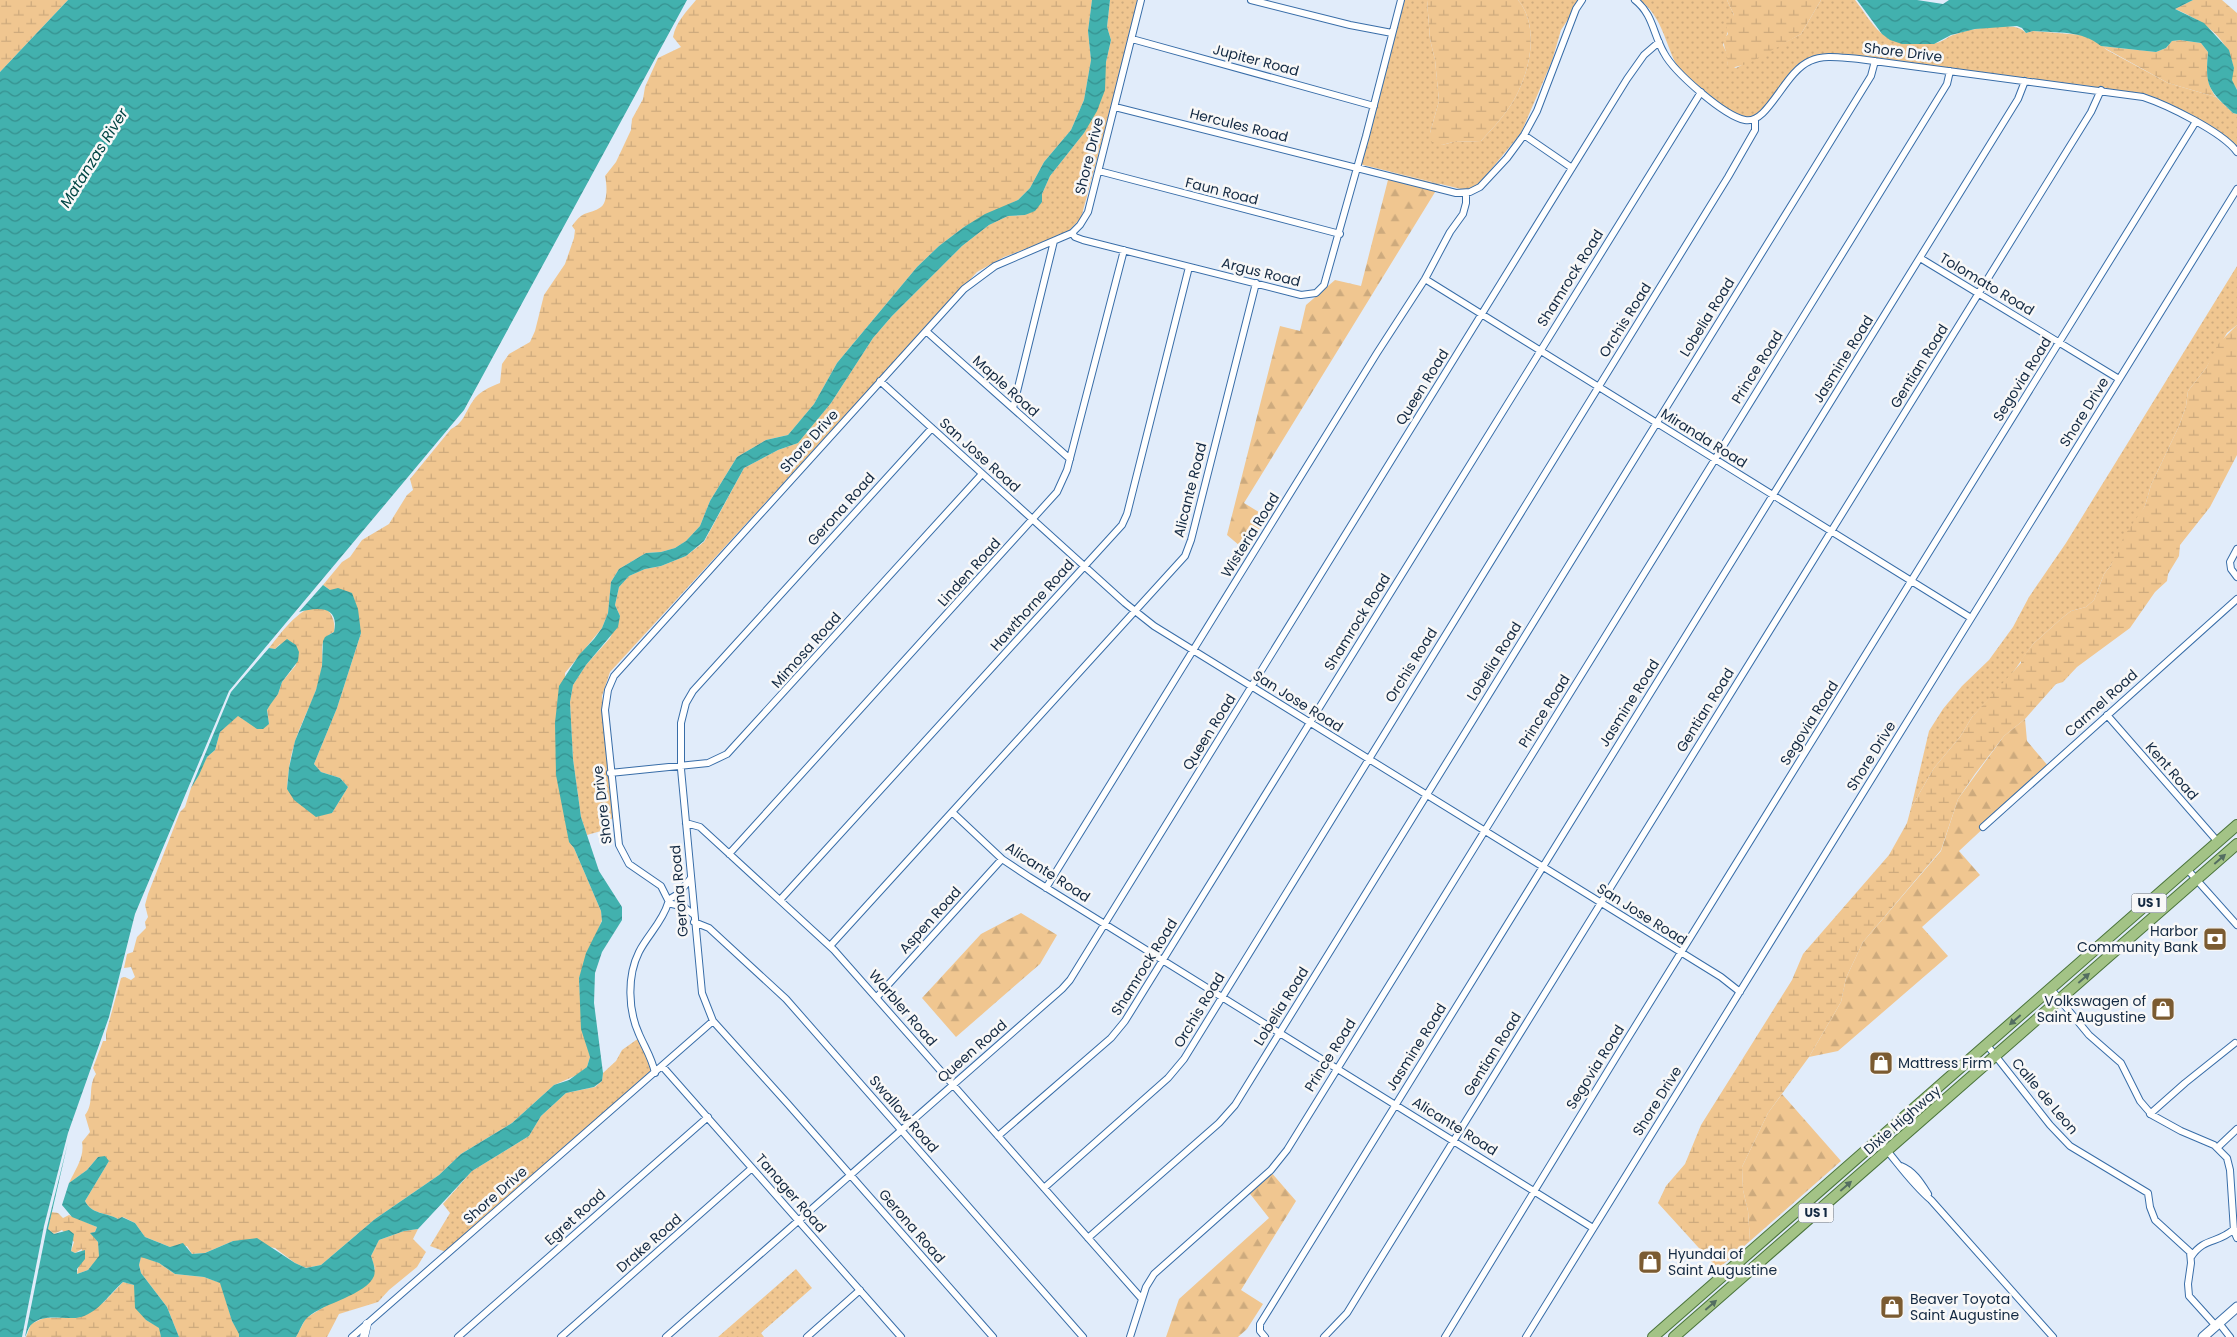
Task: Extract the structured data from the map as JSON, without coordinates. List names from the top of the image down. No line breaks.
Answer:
{"streets":{"main road":["US 1","Dixie Highway"],"street":["Shore Drive","Jupiter Road","Hercules Road","Faun Road","Argus Road","Shamrock Road","Tolomato Road","Lobelia Road","Orchis Road","Jasmine Road","Gentian Road","Prince Road","Segovia Road","Maple Road","Queen Road","Miranda Road","San Jose Road","Alicante Road","Gerona Road","Wisteria Road","Linden Road","Hawthorne Road","Mimosa Road","Carmel Road","Kent Road","Aspen Road","Warbler Road","Calle de Leon","Swallow Road","Tanager Road","Egret Road","Drake Road"]},"crossings":[["Shore Drive","Jupiter Road"],["Shore Drive","Hercules Road"],["Shore Drive","Faun Road"],["Shore Drive","Argus Road"],["Shore Drive","Tolomato Road"],["Shore Drive","Lobelia Road"],["Shore Drive","Orchis Road"],["Shore Drive","Jasmine Road"],["Shore Drive","Gentian Road"],["Shore Drive","Prince Road"],["Shore Drive","Segovia Road"],["Shore Drive","Maple Road"],["Shore Drive","Miranda Road"],["Shore Drive","San Jose Road"],["Shore Drive","Alicante Road"],["Shore Drive","Gerona Road"],["Shore Drive","Mimosa Road"],["Shore Drive","Swallow Road"],["Shore Drive","Tanager Road"],["Hercules Road","Argus Road"],["Faun Road","Argus Road"],["Argus Road","Alicante Road"],["Argus Road","Linden Road"],["Argus Road","Hawthorne Road"],["Shamrock Road","Miranda Road"],["Shamrock Road","San Jose Road"],["Shamrock Road","Alicante Road"],["Shamrock Road","Warbler Road"],["Tolomato Road","Jasmine Road"],["Tolomato Road","Gentian Road"],["Tolomato Road","Segovia Road"],["Lobelia Road","Miranda Road"],["Lobelia Road","San Jose Road"],["Lobelia Road","Alicante Road"],["Lobelia Road","Warbler Road"],["Orchis Road","Miranda Road"],["Orchis Road","San Jose Road"],["Orchis Road","Alicante Road"],["Orchis Road","Warbler Road"],["Jasmine Road","Miranda Road"],["Jasmine Road","San Jose Road"],["Jasmine Road","Alicante Road"],["Gentian Road","Miranda Road"],["Gentian Road","San Jose Road"],["Gentian Road","Alicante Road"],["Prince Road","Miranda Road"],["Prince Road","San Jose Road"],["Prince Road","Alicante Road"],["Prince Road","Warbler Road"],["Segovia Road","Miranda Road"],["Segovia Road","San Jose Road"],["Segovia Road","Alicante Road"],["Maple Road","Linden Road"],["Queen Road","Miranda Road"],["Queen Road","San Jose Road"],["Queen Road","Alicante Road"],["Queen Road","Gerona Road"],["Queen Road","Warbler Road"],["Queen Road","Swallow Road"],["Queen Road","Tanager Road"],["Miranda Road","Wisteria Road"],["San Jose Road","Alicante Road"],["San Jose Road","Gerona Road"],["San Jose Road","Wisteria Road"],["San Jose Road","Linden Road"],["San Jose Road","Hawthorne Road"],["San Jose Road","Mimosa Road"],["Alicante Road","Wisteria Road"],["Alicante Road","Aspen Road"],["Gerona Road","Mimosa Road"],["Gerona Road","Warbler Road"],["Gerona Road","Swallow Road"],["Linden Road","Warbler Road"],["Hawthorne Road","Warbler Road"],["Carmel Road","Kent Road"],["Kent Road","US 1"],["US 1","Calle de Leon"],["Aspen Road","Warbler Road"],["Calle de Leon","Dixie Highway"],["Tanager Road","Egret Road"],["Tanager Road","Drake Road"]],"water":["Matanzas River"],"places":{"bank":["Harbor Community Bank"],"shop":["Volkswagen of Saint Augustine","Mattress Firm","Hyundai of Saint Augustine","Beaver Toyota Saint Augustine"]}}
